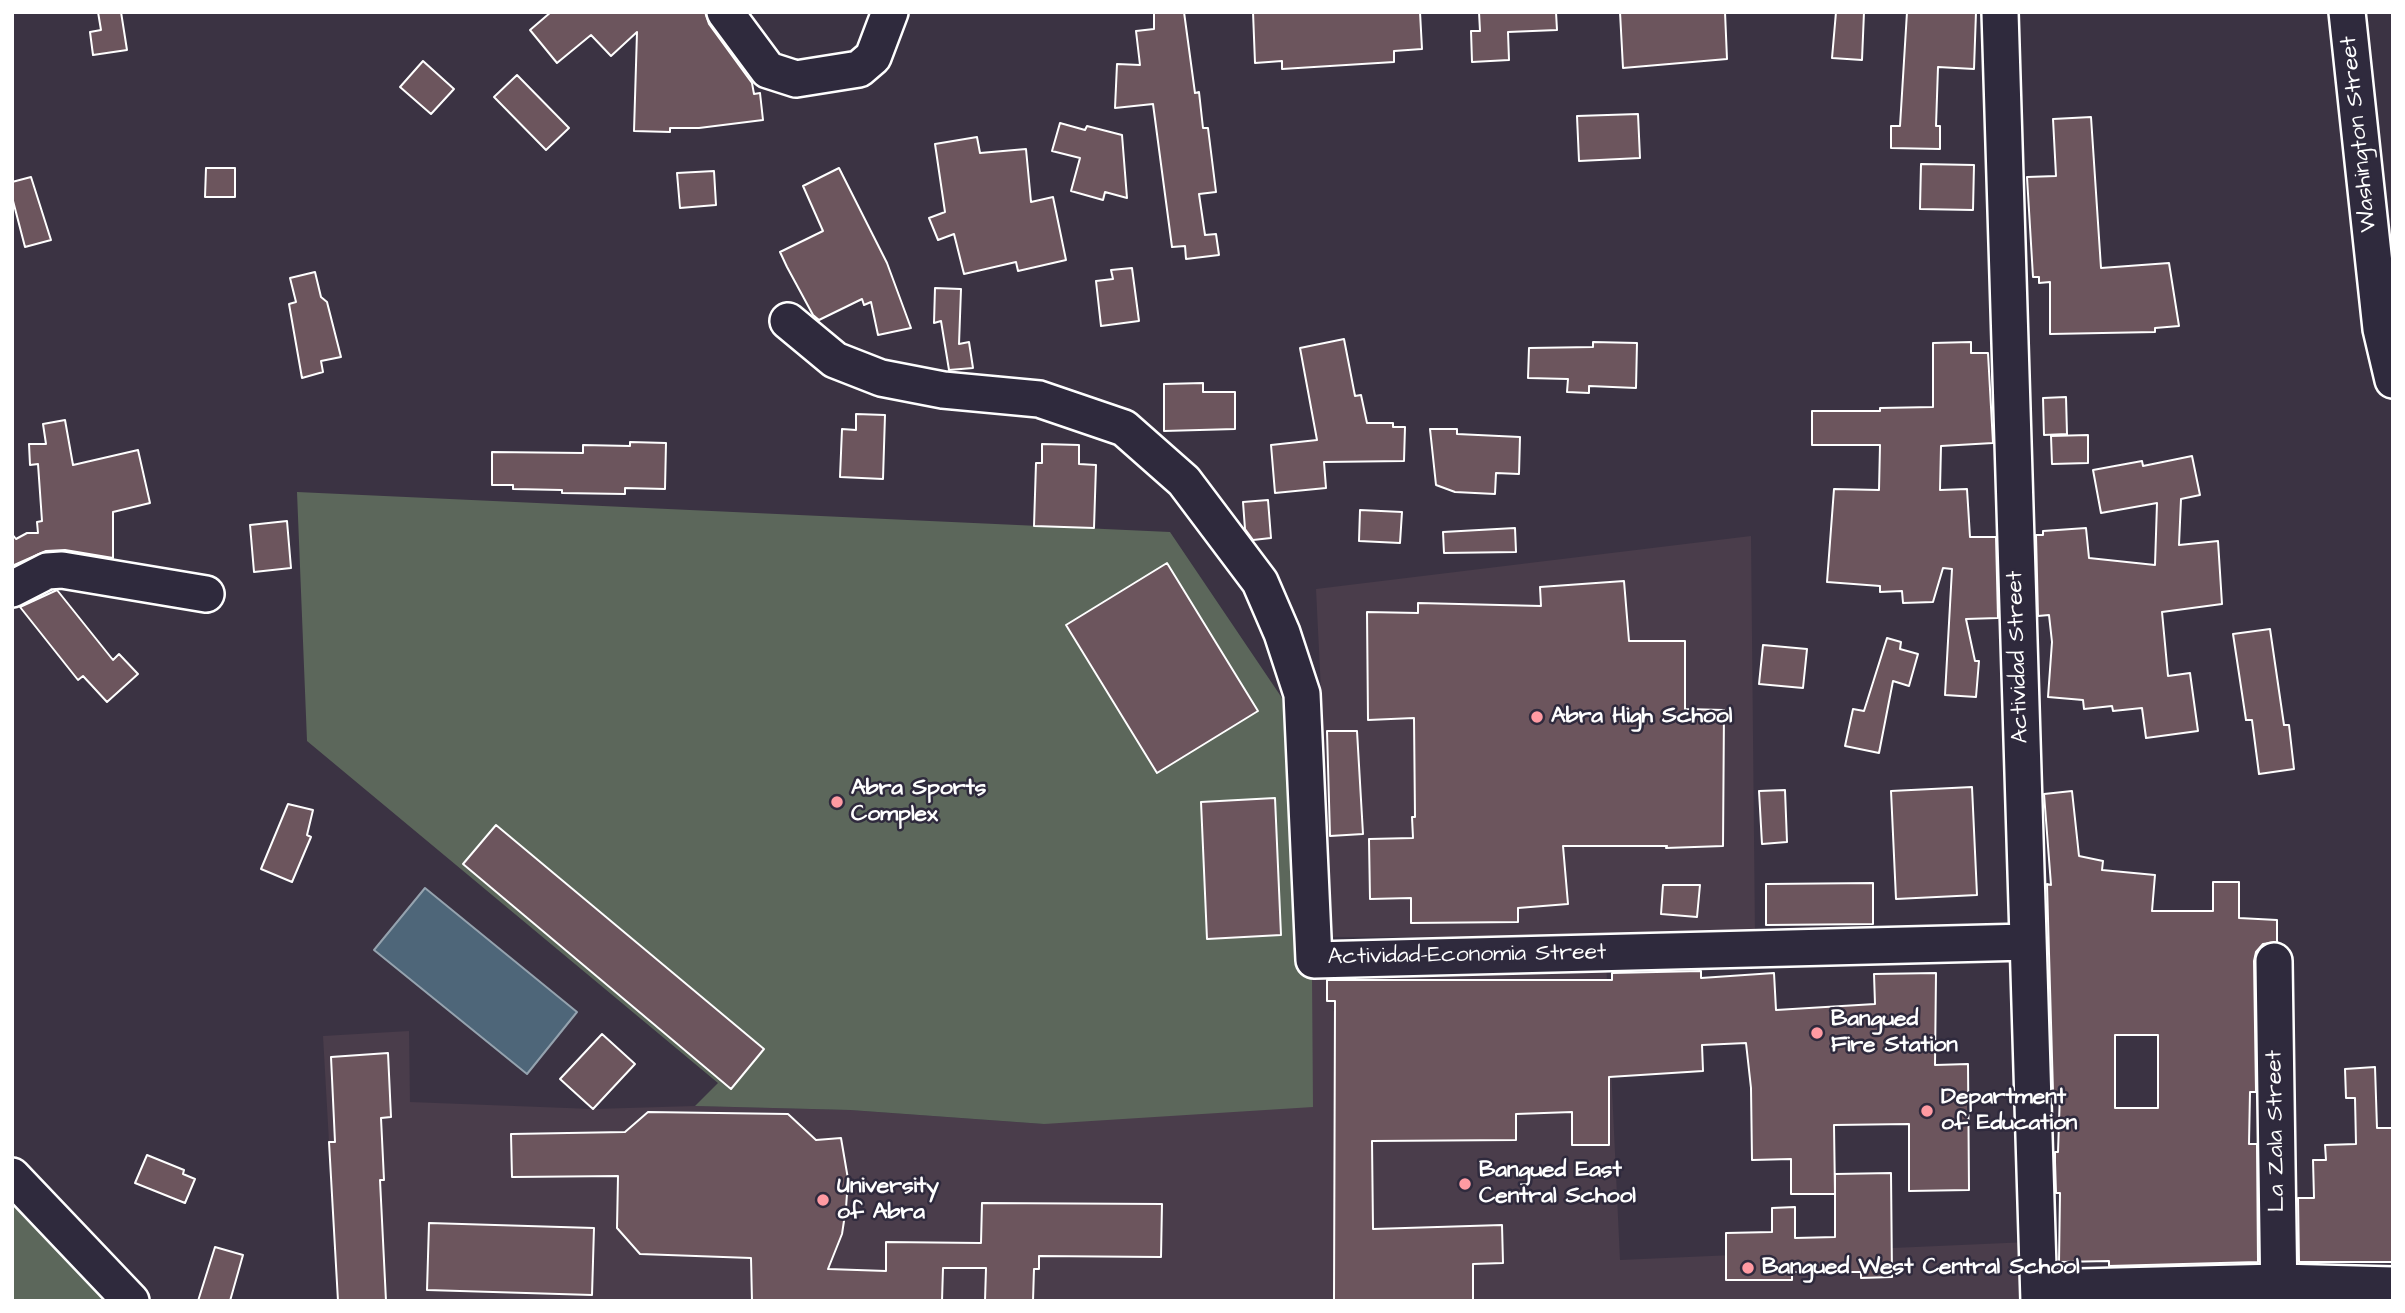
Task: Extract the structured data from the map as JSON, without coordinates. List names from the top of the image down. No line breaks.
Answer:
{"streets":{"street":["Washington Street","Actividad Street","Actividad-Economia Street","La Zala Street"]},"crossings":[["Actividad Street","Actividad-Economia Street"]],"places":["Abra High School","Abra Sports Complex","Bangued Fire Station","Department of Education","Bangued East Central School","University of Abra","Bangued West Central School"]}
